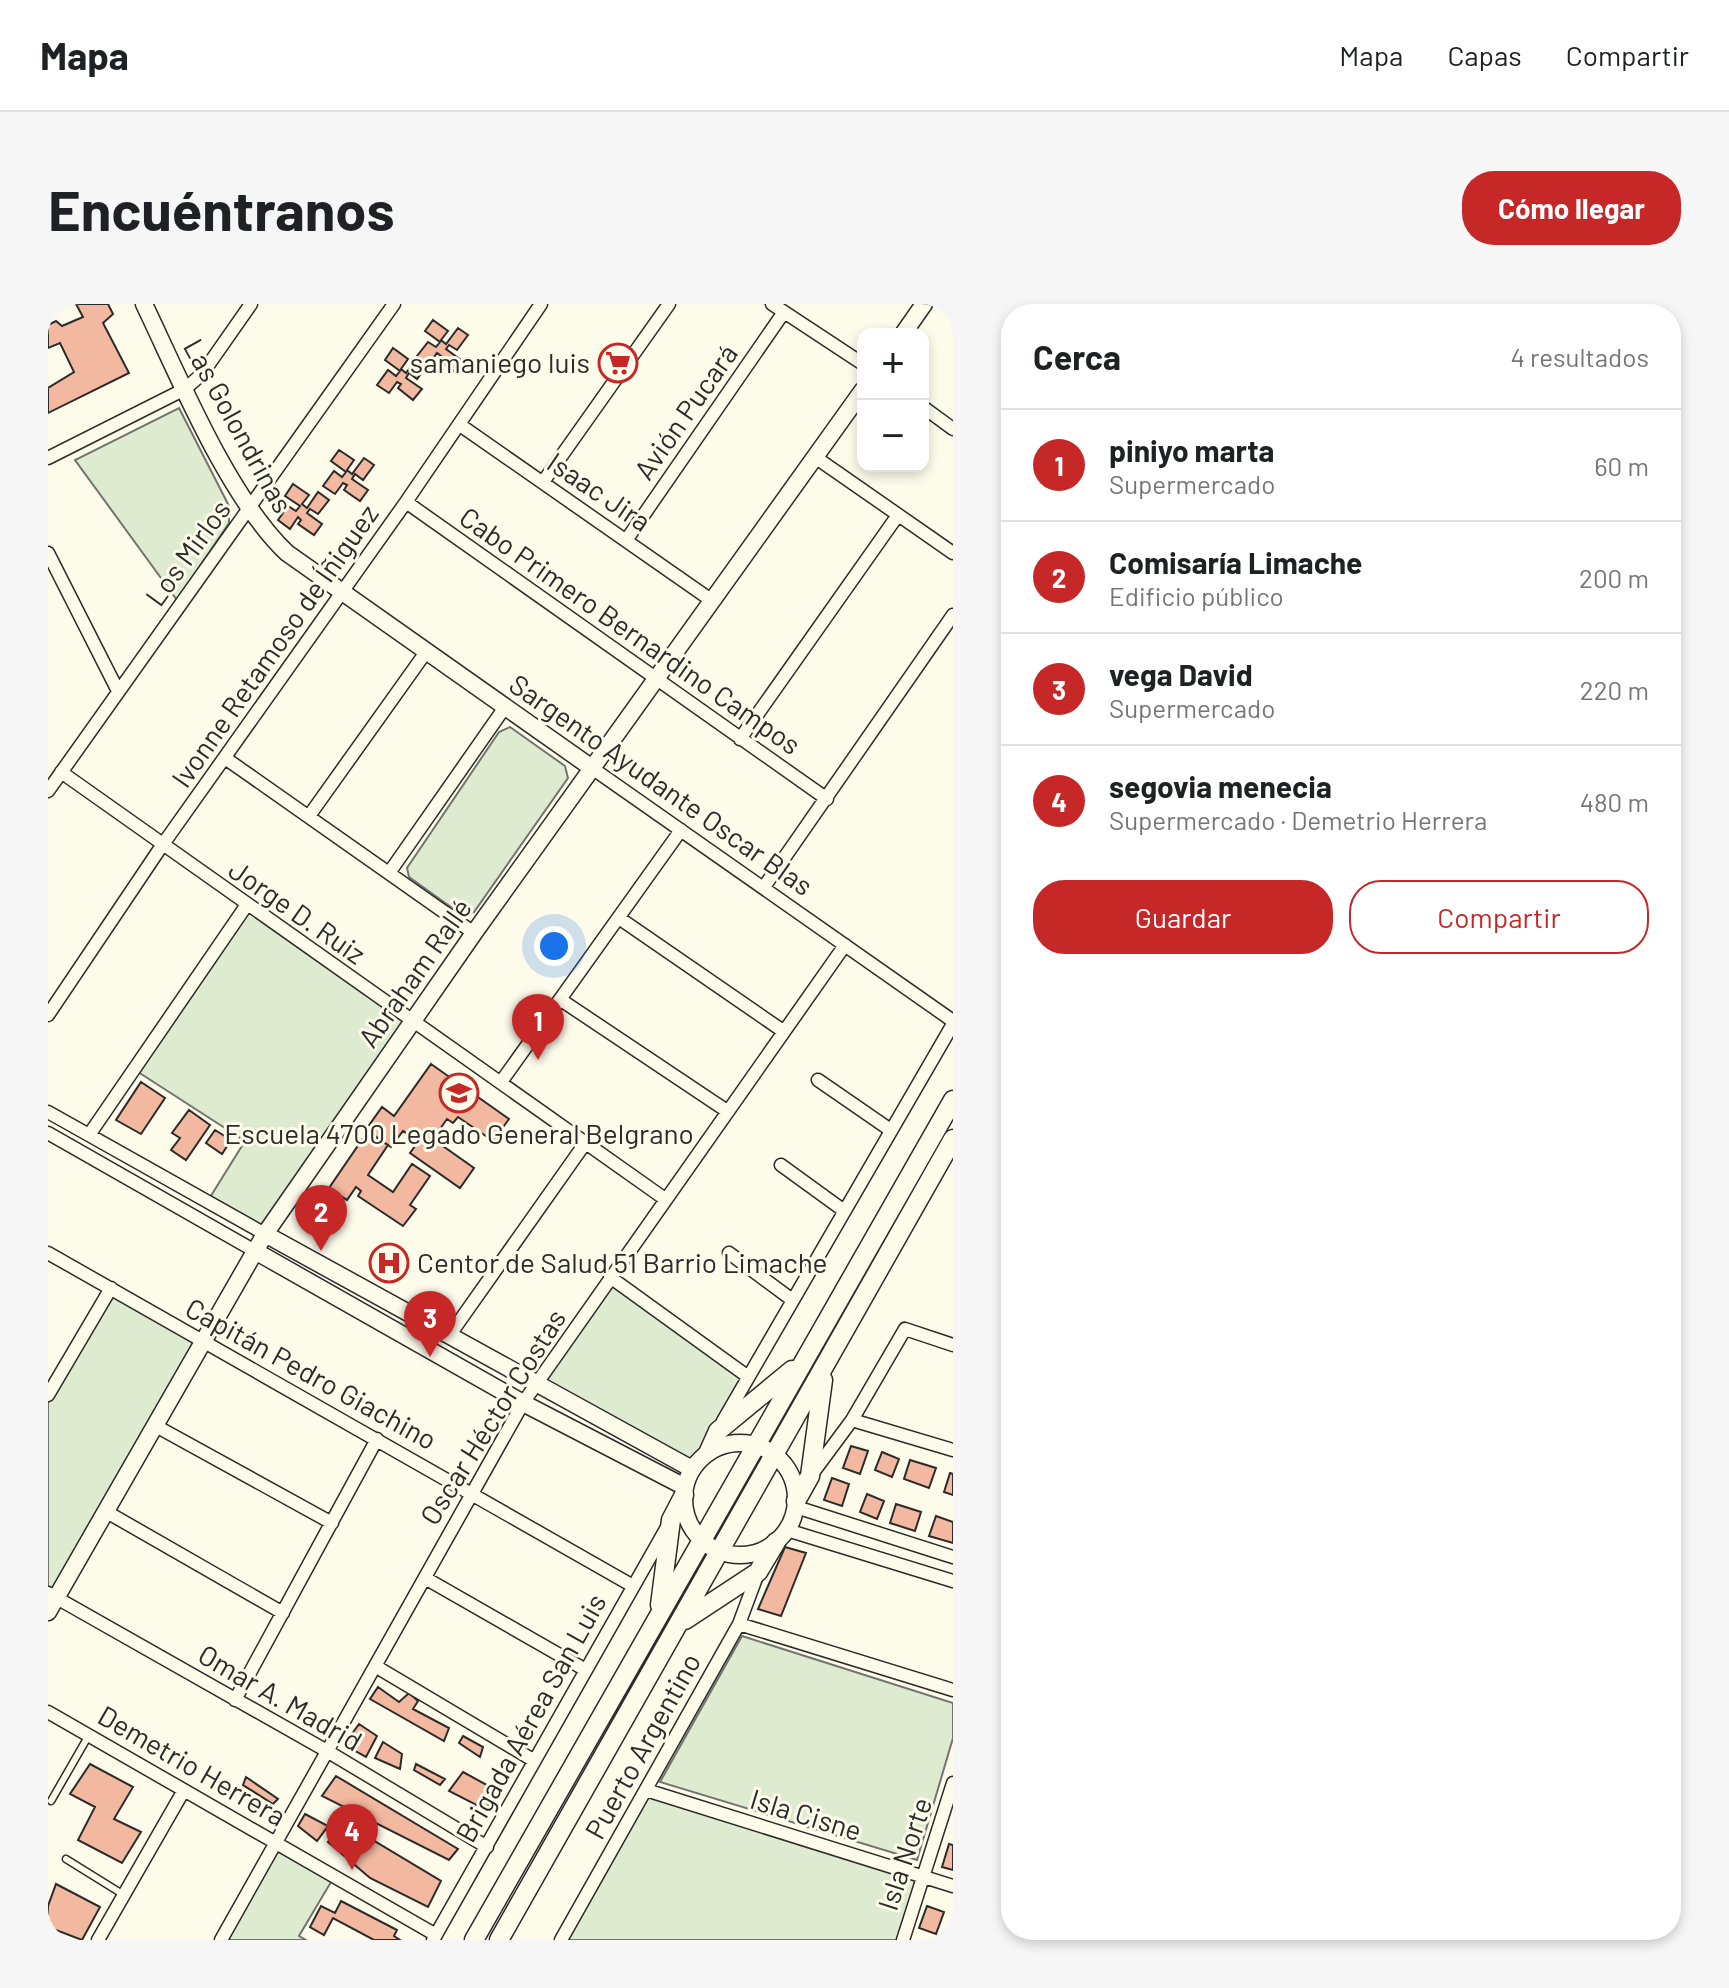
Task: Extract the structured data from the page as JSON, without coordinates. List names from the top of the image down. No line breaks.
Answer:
{"streets":{"street":["Avión Pucará","Las Golondrinas","Isaac Jira","Los Mirlos","Cabo Primero Bernardino Campos","Ivonne Retamoso de Íñiguez","Sargento Ayudante Oscar Blas","Jorge D. Ruiz","Abraham Rallé","Capitán Pedro Giachino","Oscar Héctor Costas","Omar A. Madrid","Brigada Aérea San Luis","Puerto Argentino","Demetrio Herrera","Isla Cisne","Isla Norte"]},"crossings":[["Avión Pucará","Isaac Jira"],["Las Golondrinas","Los Mirlos"],["Las Golondrinas","Ivonne Retamoso de Íñiguez"],["Las Golondrinas","Sargento Ayudante Oscar Blas"],["Isaac Jira","Ivonne Retamoso de Íñiguez"],["Isaac Jira","Abraham Rallé"],["Los Mirlos","Jorge D. Ruiz"],["Cabo Primero Bernardino Campos","Ivonne Retamoso de Íñiguez"],["Cabo Primero Bernardino Campos","Abraham Rallé"],["Ivonne Retamoso de Íñiguez","Sargento Ayudante Oscar Blas"],["Ivonne Retamoso de Íñiguez","Jorge D. Ruiz"],["Sargento Ayudante Oscar Blas","Abraham Rallé"],["Sargento Ayudante Oscar Blas","Oscar Héctor Costas"],["Jorge D. Ruiz","Abraham Rallé"],["Jorge D. Ruiz","Oscar Héctor Costas"],["Abraham Rallé","Capitán Pedro Giachino"],["Abraham Rallé","Omar A. Madrid"],["Capitán Pedro Giachino","Oscar Héctor Costas"],["Capitán Pedro Giachino","Brigada Aérea San Luis"],["Oscar Héctor Costas","Omar A. Madrid"],["Oscar Héctor Costas","Demetrio Herrera"],["Omar A. Madrid","Brigada Aérea San Luis"],["Brigada Aérea San Luis","Demetrio Herrera"],["Puerto Argentino","Isla Cisne"],["Isla Cisne","Isla Norte"]],"places":{"supermarket":["samaniego luis"],"school or university":["Escuela 4700 Legado General Belgrano"],"hospital":["Centor de Salud 51 Barrio Limache"]},"page":{"header":"Mapa","nav":["Mapa","Capas","Compartir"],"buttons":["Cómo llegar",["Guardar","Compartir"]],"title":"Encuéntranos","heading":["Cerca","4 resultados"],"map_buttons":["+","−"],"list":[{"mark":"1","name":"piniyo marta","note":"Supermercado","value":"60 m"},{"mark":"2","name":"Comisaría Limache","note":"Edificio público","value":"200 m"},{"mark":"3","name":"vega David","note":"Supermercado","value":"220 m"},{"mark":"4","name":"segovia menecia","note":"Supermercado · Demetrio Herrera","value":"480 m"}],"pins":["1","2","3","4"]}}
